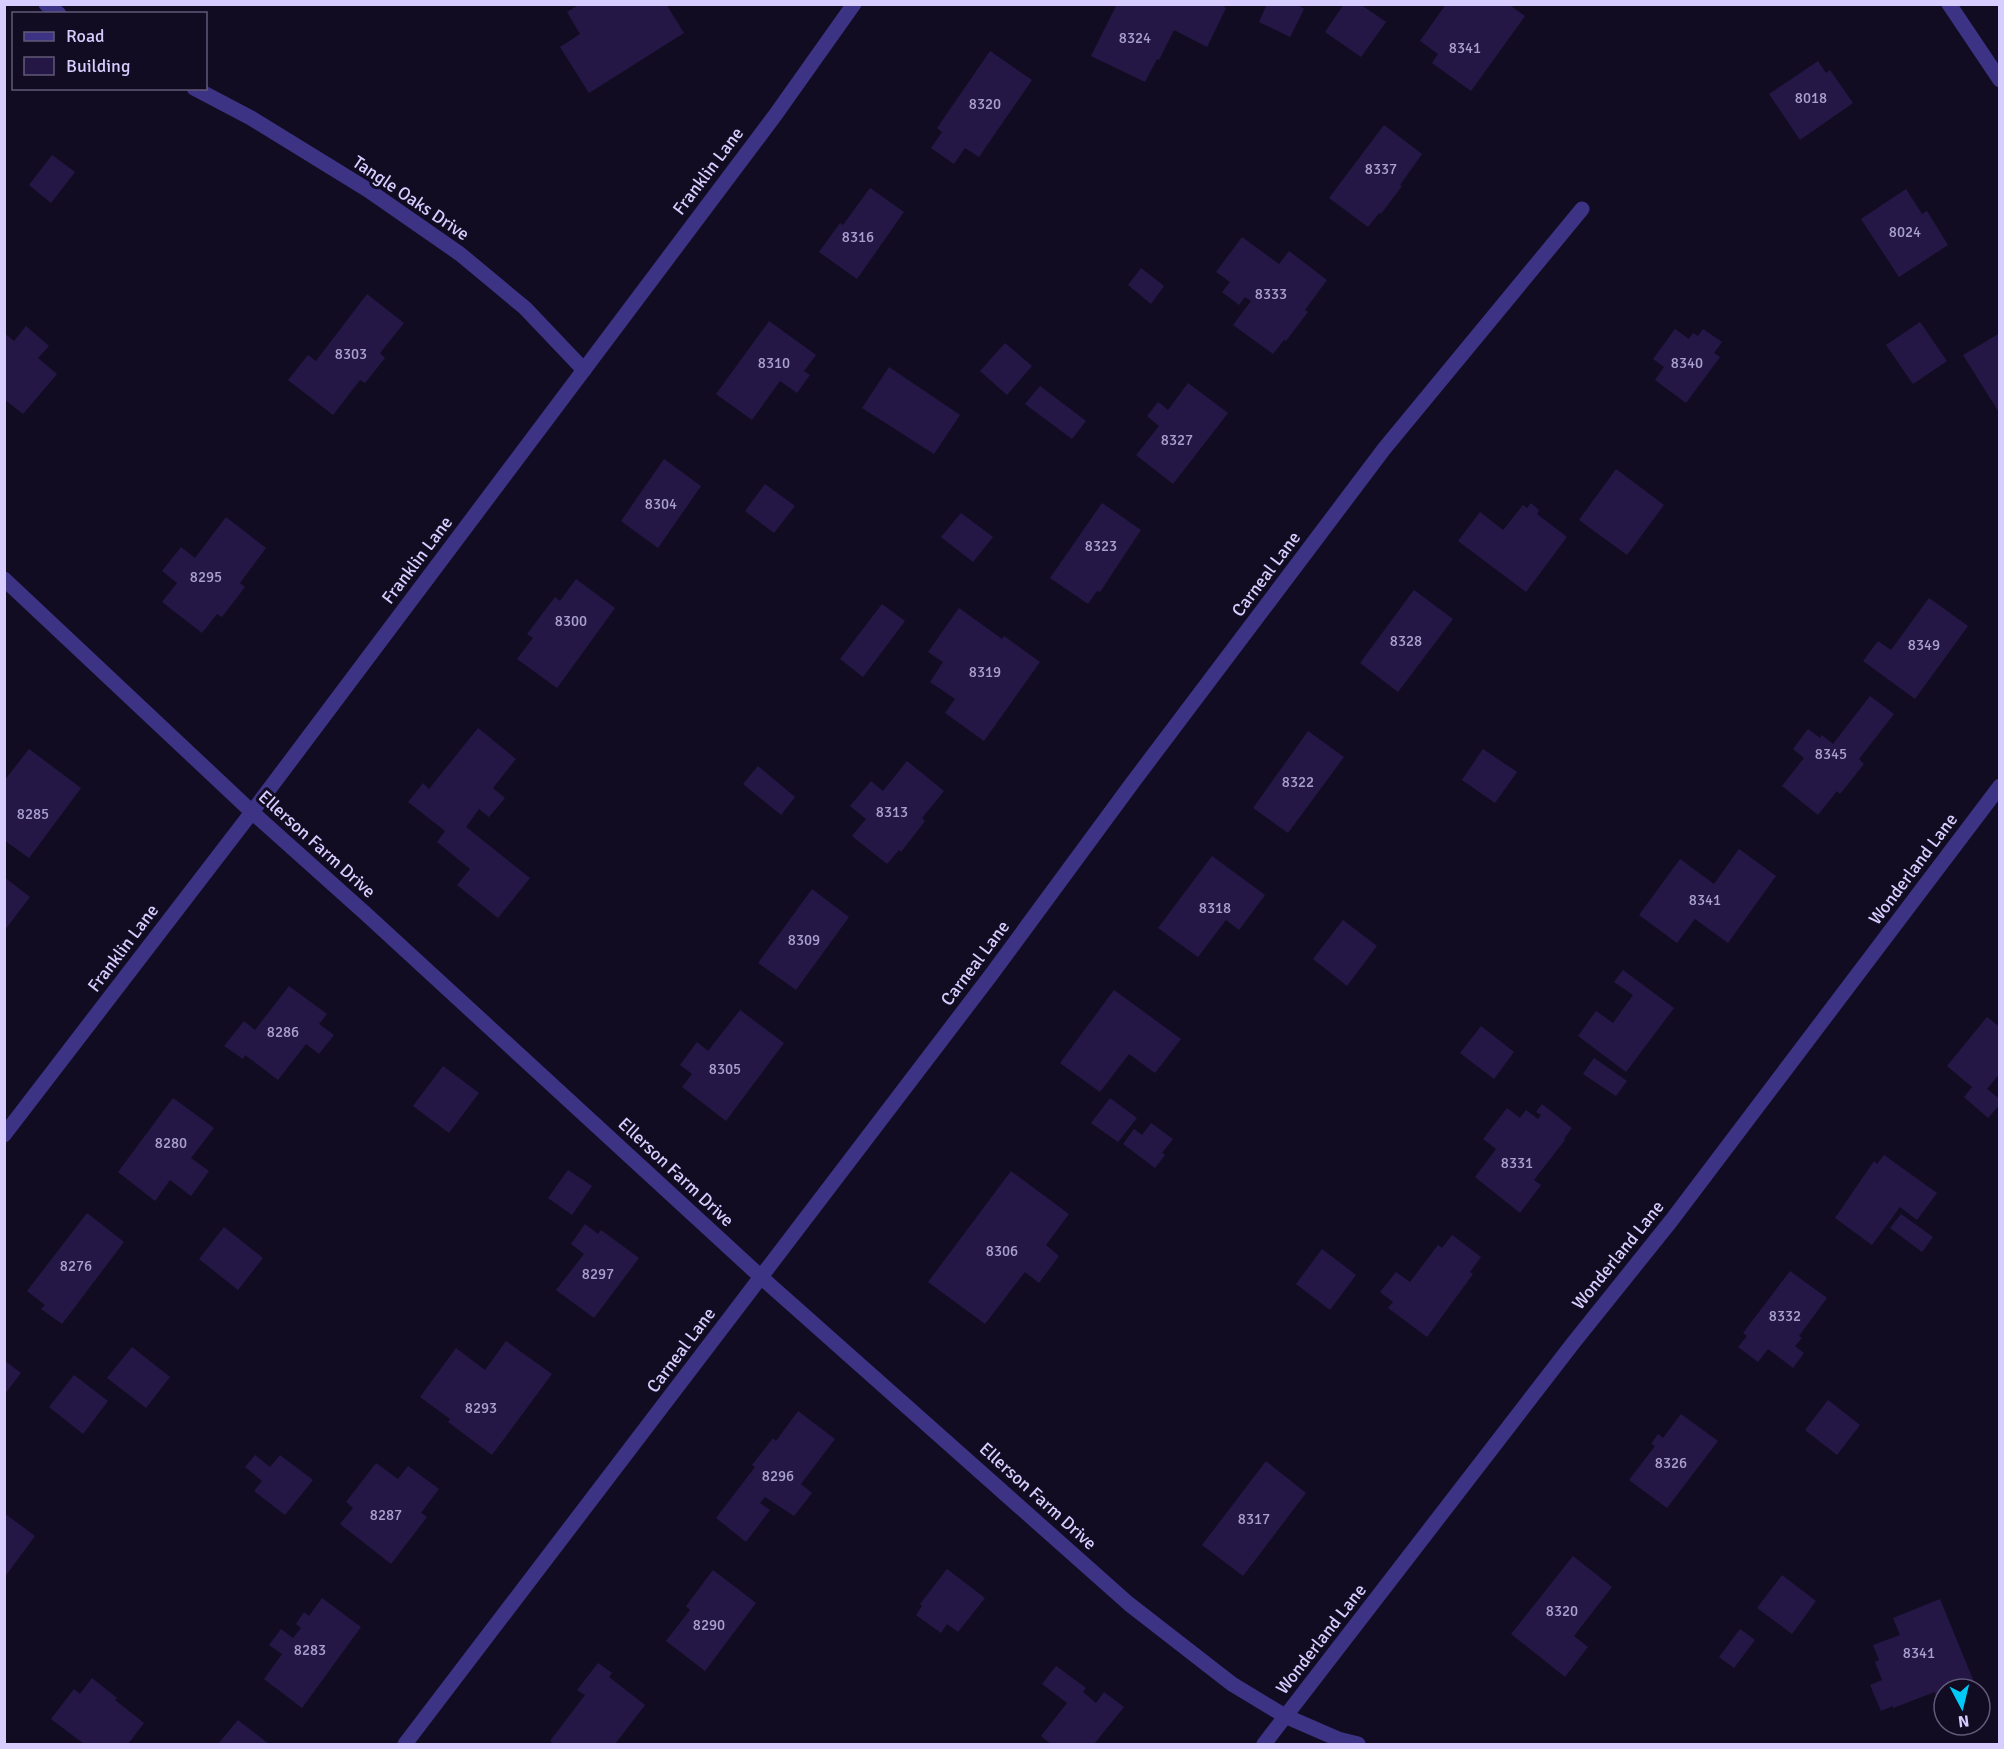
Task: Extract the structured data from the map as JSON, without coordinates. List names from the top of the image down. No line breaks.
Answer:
{"streets":{"street":["Franklin Lane","Tangle Oaks Drive","Carneal Lane","Ellerson Farm Drive","Wonderland Lane"]},"crossings":[["Franklin Lane","Tangle Oaks Drive"],["Franklin Lane","Ellerson Farm Drive"],["Carneal Lane","Ellerson Farm Drive"],["Ellerson Farm Drive","Wonderland Lane"]],"house_numbers":["8324","8341","8018","8320","8337","8024","8316","8333","8303","8310","8340","8327","8304","8323","8295","8300","8328","8349","8319","8345","8322","8313","8285","8341","8318","8309","8286","8305","8280","8331","8306","8276","8297","8332","8293","8326","8296","8287","8317","8320","8290","8283","8341"],"legend":["Road","Building"],"north":"bottom"}
